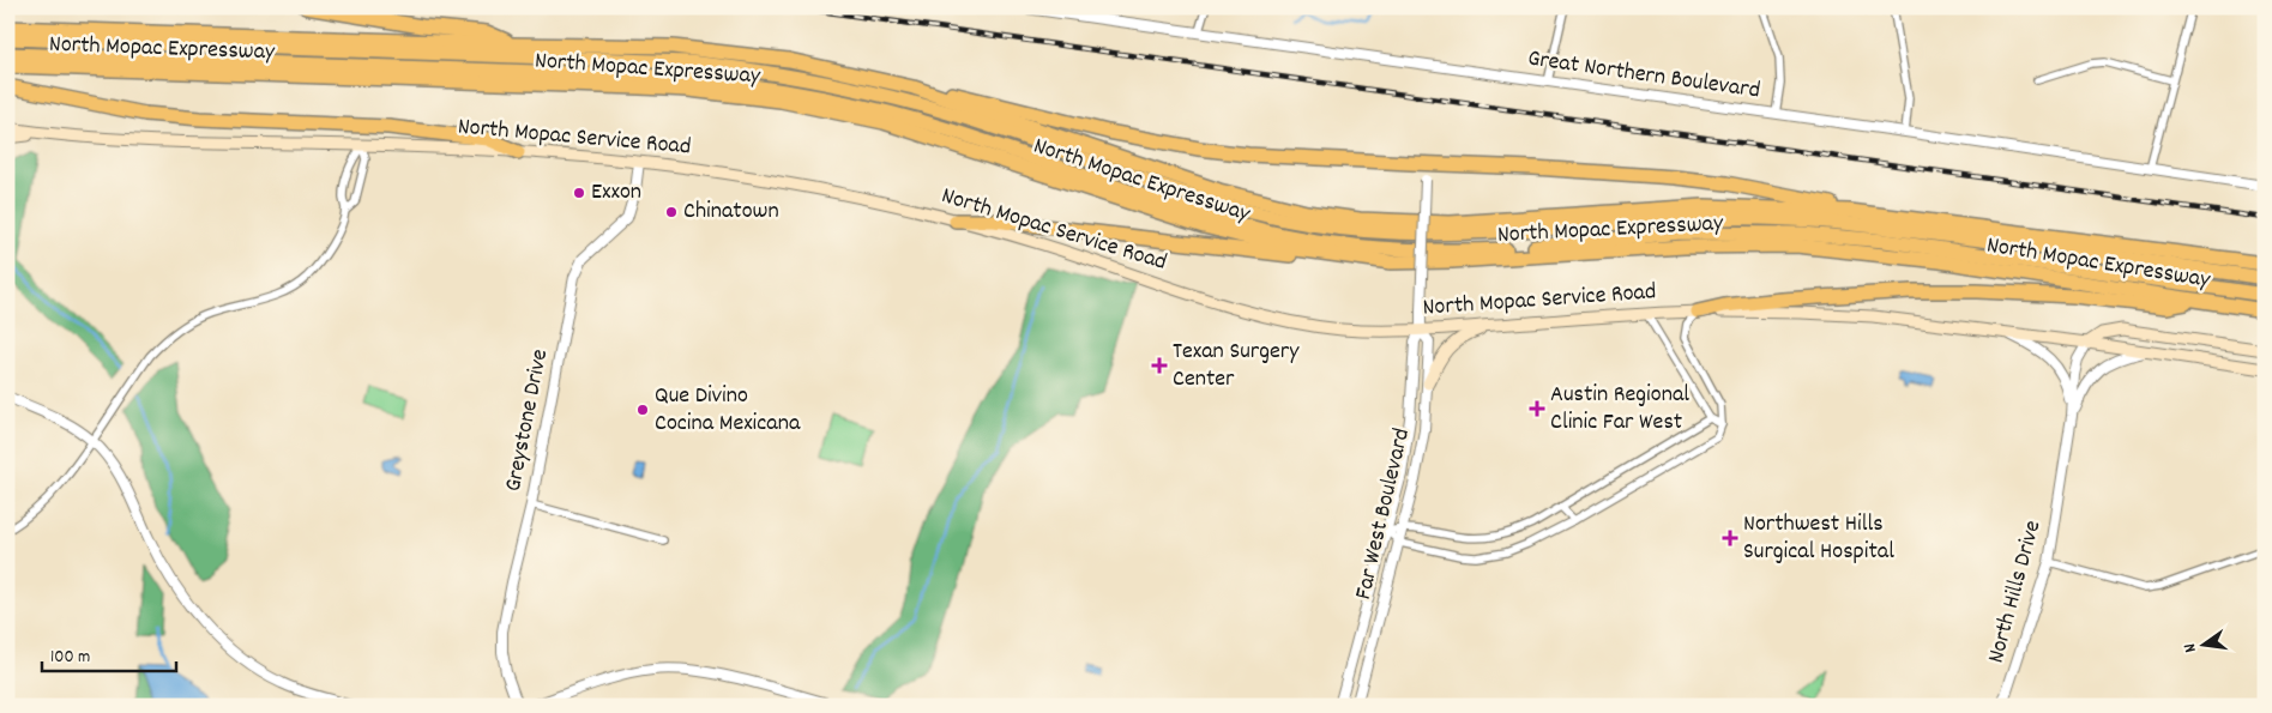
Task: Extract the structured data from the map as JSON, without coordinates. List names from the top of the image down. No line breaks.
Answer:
{"streets":{"highway":["North Mopac Expressway"],"main road":["North Mopac Service Road"],"street":["Great Northern Boulevard","Greystone Drive","Far West Boulevard","North Hills Drive"]},"crossings":[["North Mopac Service Road","Greystone Drive"],["North Mopac Service Road","Far West Boulevard"],["North Mopac Service Road","North Hills Drive"]],"places":{"other":["Exxon","Chinatown","Que Divino Cocina Mexicana"],"health":["Texan Surgery Center","Austin Regional Clinic Far West","Northwest Hills Surgical Hospital"]},"scale_bar":"100 m","north":"left"}
